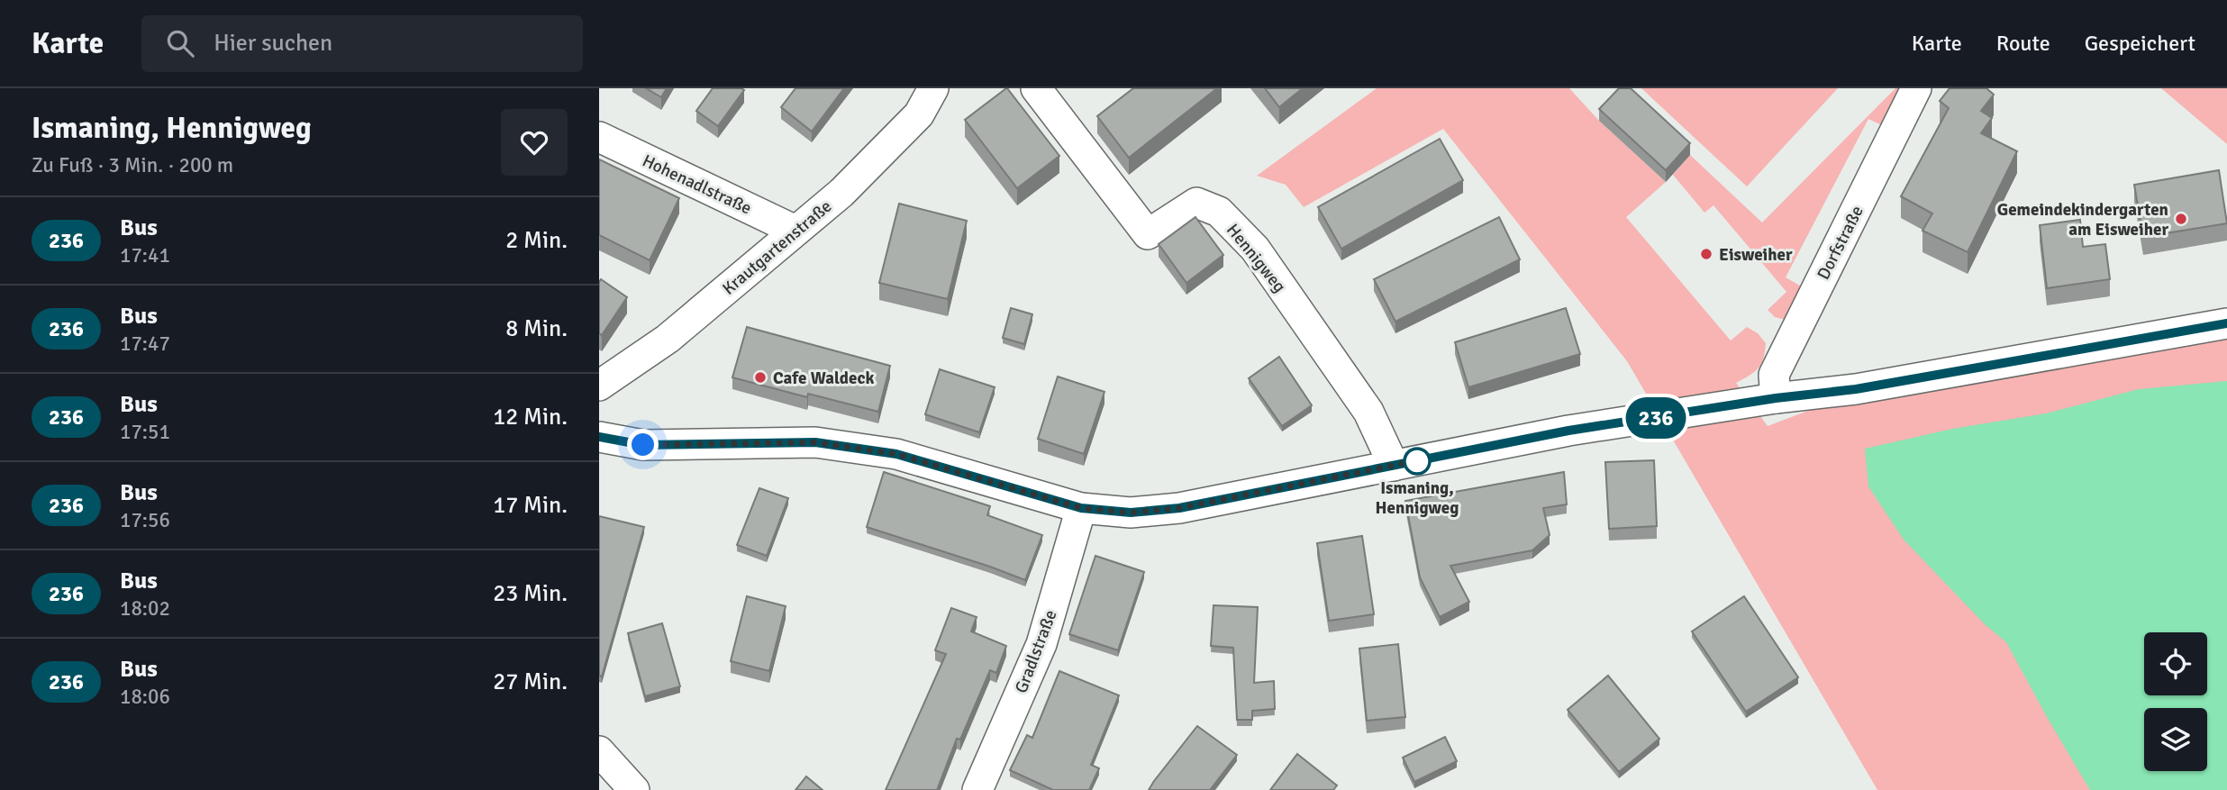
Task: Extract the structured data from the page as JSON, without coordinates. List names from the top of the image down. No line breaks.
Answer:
{"streets":{"street":["Hohenadlstraße","Dorfstraße","Krautgartenstraße","Hennigweg","Gradlstraße"]},"crossings":[["Hohenadlstraße","Krautgartenstraße"]],"places":["Gemeindekindergarten am Eisweiher","Eisweiher","Cafe Waldeck","Ismaning, Hennigweg"],"lines":["bus line 236"],"page":{"header":"Karte","search":"Hier suchen","nav":["Karte","Route","Gespeichert"],"heading":["Ismaning, Hennigweg","Zu Fuß · 3 Min. · 200 m"],"on_map":"236","list":[{"mark":"236","name":"Bus","note":"17:41","value":"2 Min."},{"mark":"236","name":"Bus","note":"17:47","value":"8 Min."},{"mark":"236","name":"Bus","note":"17:51","value":"12 Min."},{"mark":"236","name":"Bus","note":"17:56","value":"17 Min."},{"mark":"236","name":"Bus","note":"18:02","value":"23 Min."},{"mark":"236","name":"Bus","note":"18:06","value":"27 Min."}]}}
